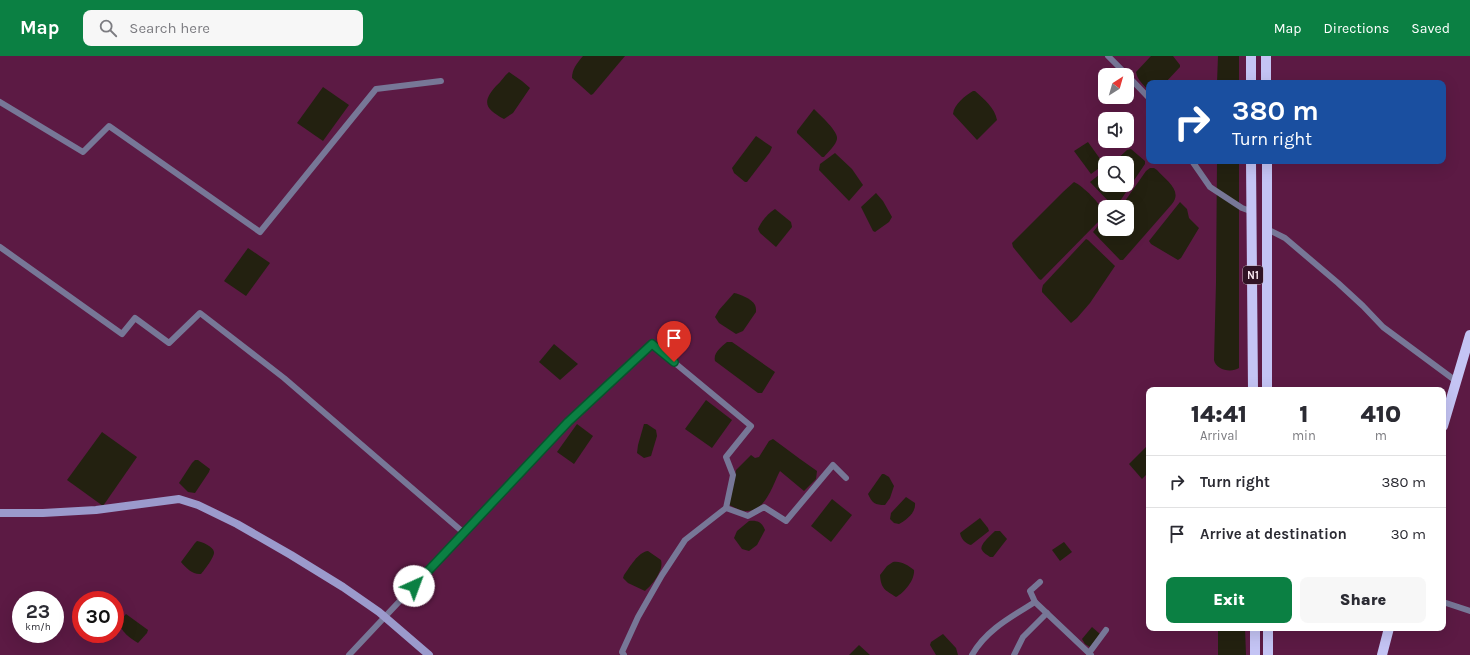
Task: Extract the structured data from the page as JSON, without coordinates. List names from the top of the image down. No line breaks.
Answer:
{"streets":{"highway":["N1"]},"north":"top right","page":{"header":"Map","search":"Search here","nav":["Map","Directions","Saved"],"turn":["380 m","Turn right"],"eta":["14:41","Arrival","1","min","410","m"],"list":[{"name":"Turn right","value":"380 m"},{"name":"Arrive at destination","value":"30 m"}],"buttons":["Exit","Share"],"speed":"23 km/h","limit":"30"}}
